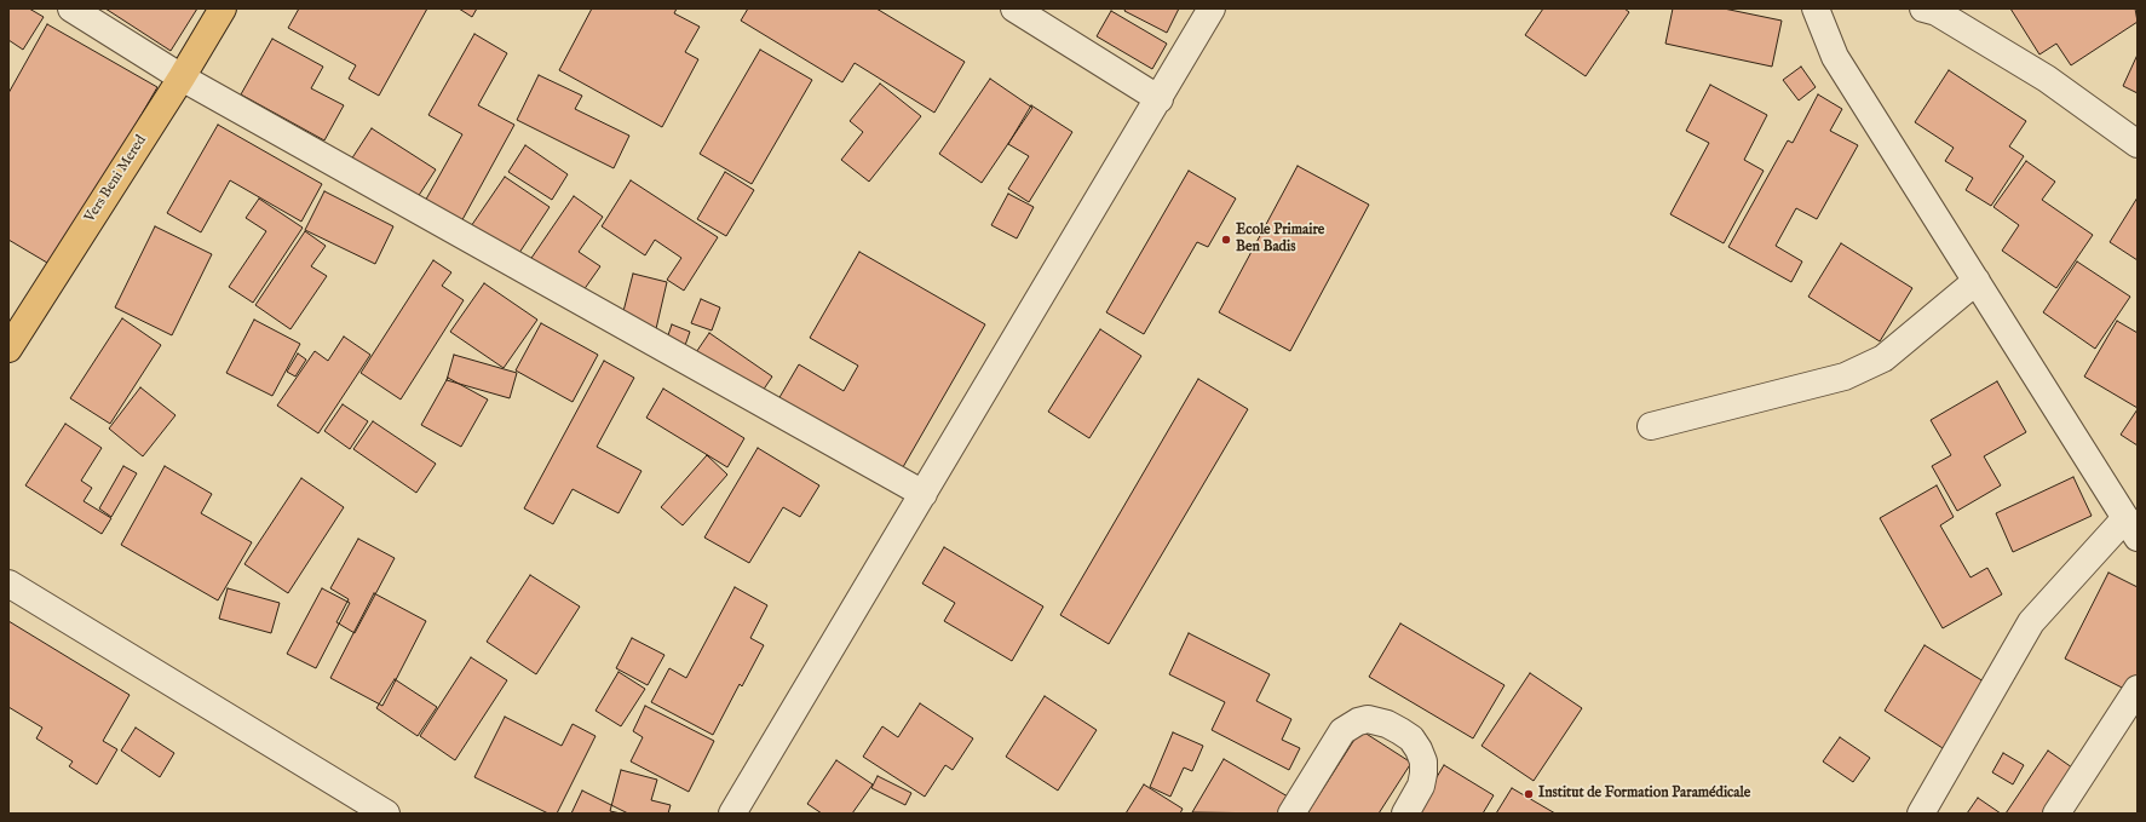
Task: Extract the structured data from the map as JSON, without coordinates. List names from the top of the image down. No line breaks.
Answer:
{"streets":{"main road":["Vers Beni Mered"]},"places":["Ecole Primaire Ben Badis","Institut de Formation Paramédicale"]}
